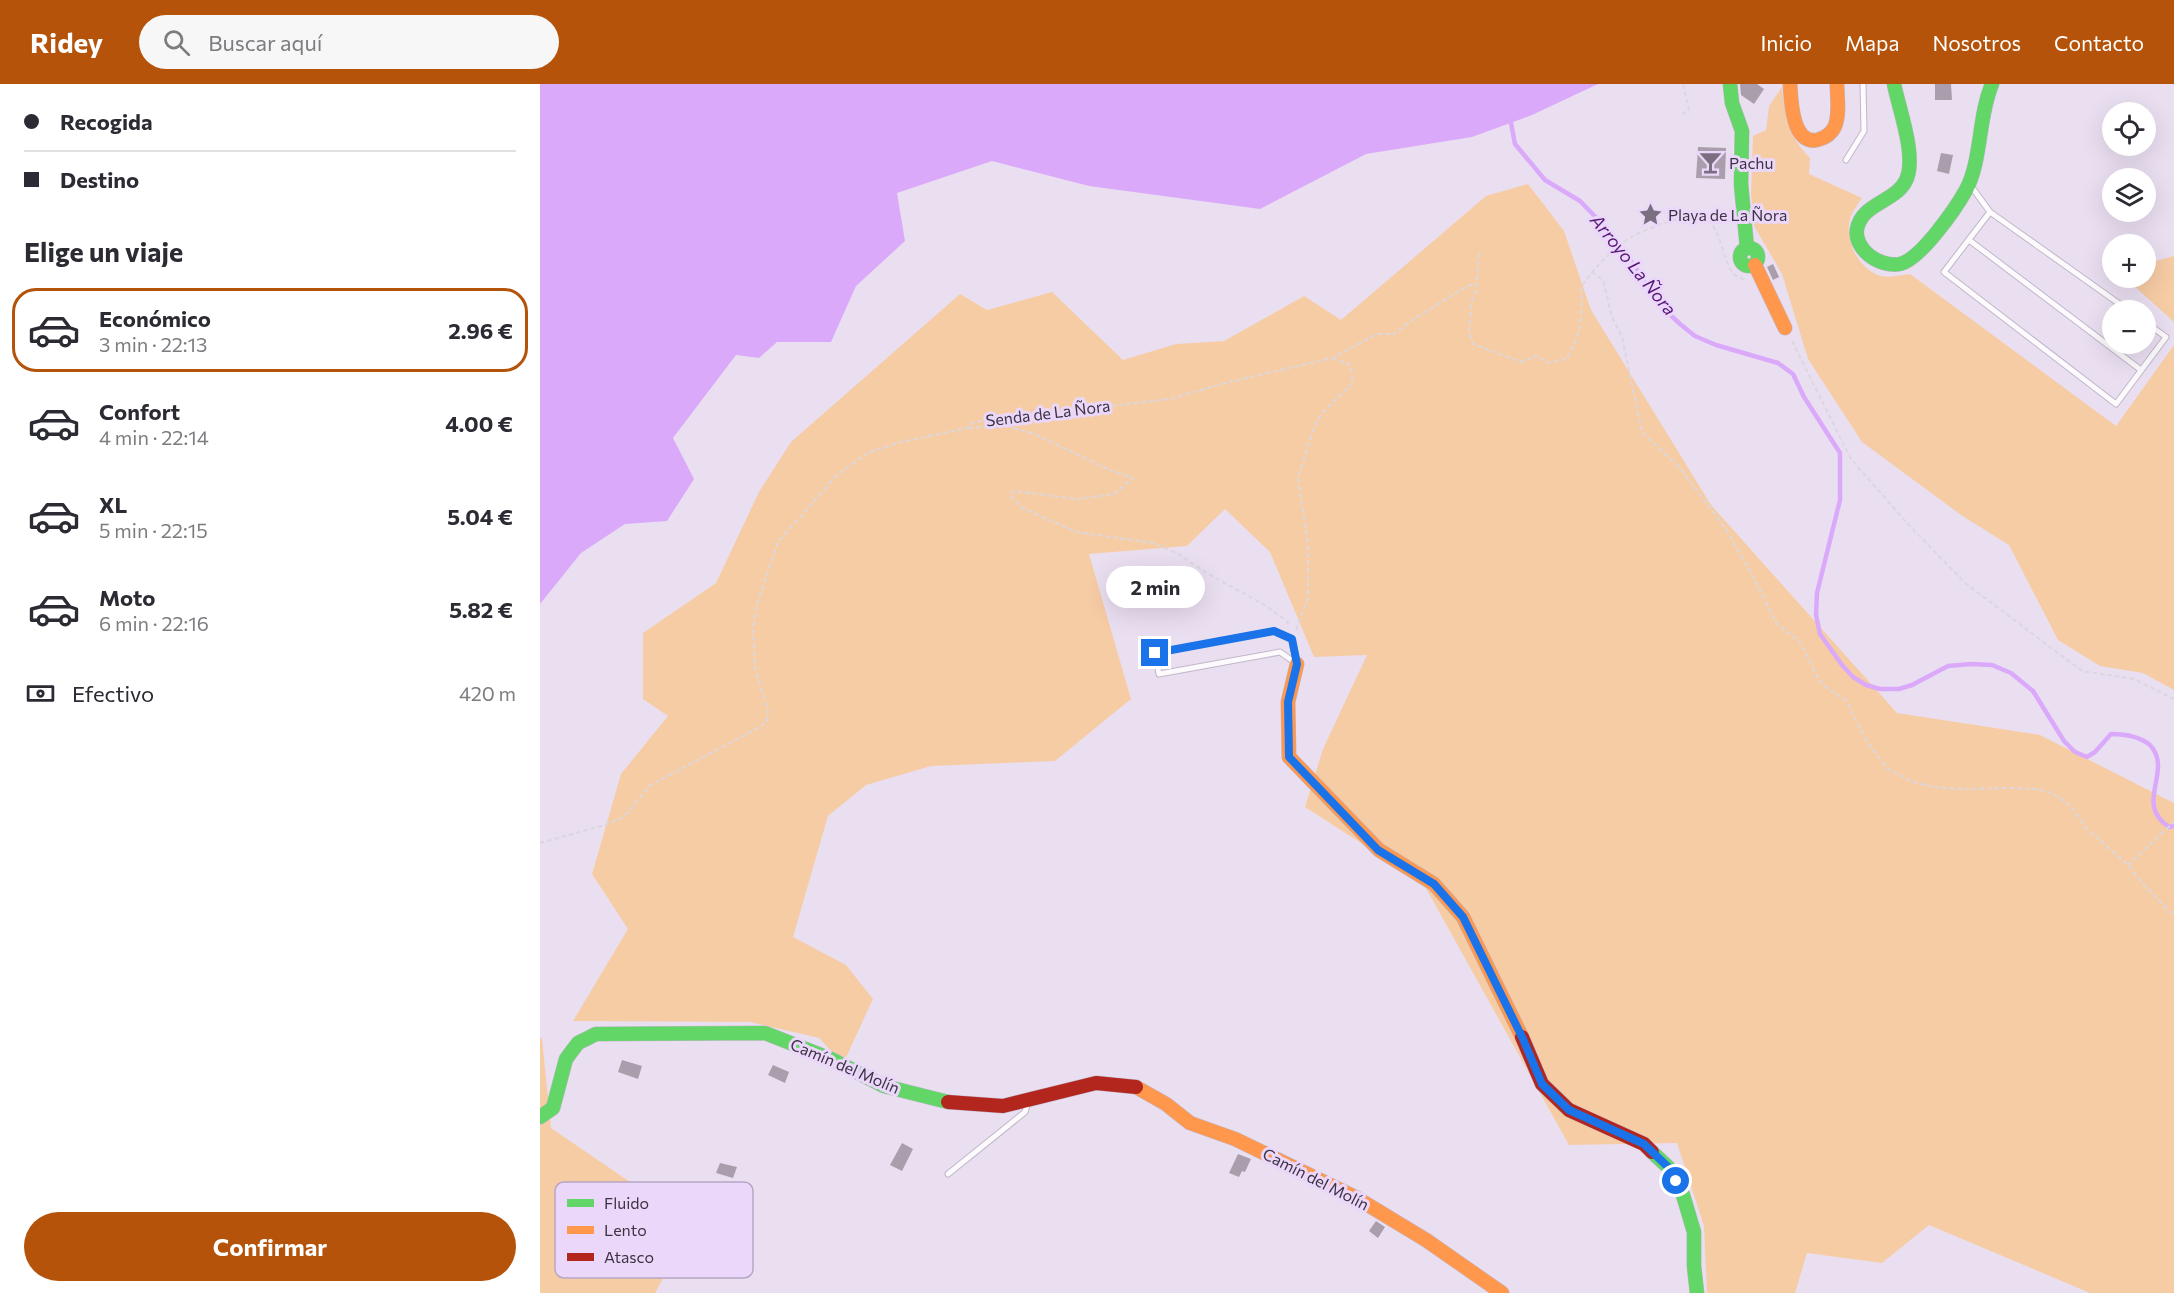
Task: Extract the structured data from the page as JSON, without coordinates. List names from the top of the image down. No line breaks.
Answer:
{"streets":{"street":["Camín del Molín"],"path":["Senda de La Ñora"]},"water":["Arroyo La Ñora"],"places":{"bar":["Pachu"],"place":["Playa de La Ñora"]},"legend":["Fluido","Lento","Atasco"],"page":{"header":"Ridey","search":"Buscar aquí","nav":["Inicio","Mapa","Nosotros","Contacto"],"banner":["Recogida","Destino"],"map_buttons":["+","−"],"heading":"Elige un viaje","list":[{"name":"Económico","note":"3 min · 22:13","value":"2.96 €"},{"name":"Confort","note":"4 min · 22:14","value":"4.00 €"},{"name":"XL","note":"5 min · 22:15","value":"5.04 €"},{"name":"Moto","note":"6 min · 22:16","value":"5.82 €"}],"bubble":"2 min","pay":["Efectivo","420 m"],"buttons":"Confirmar"}}
